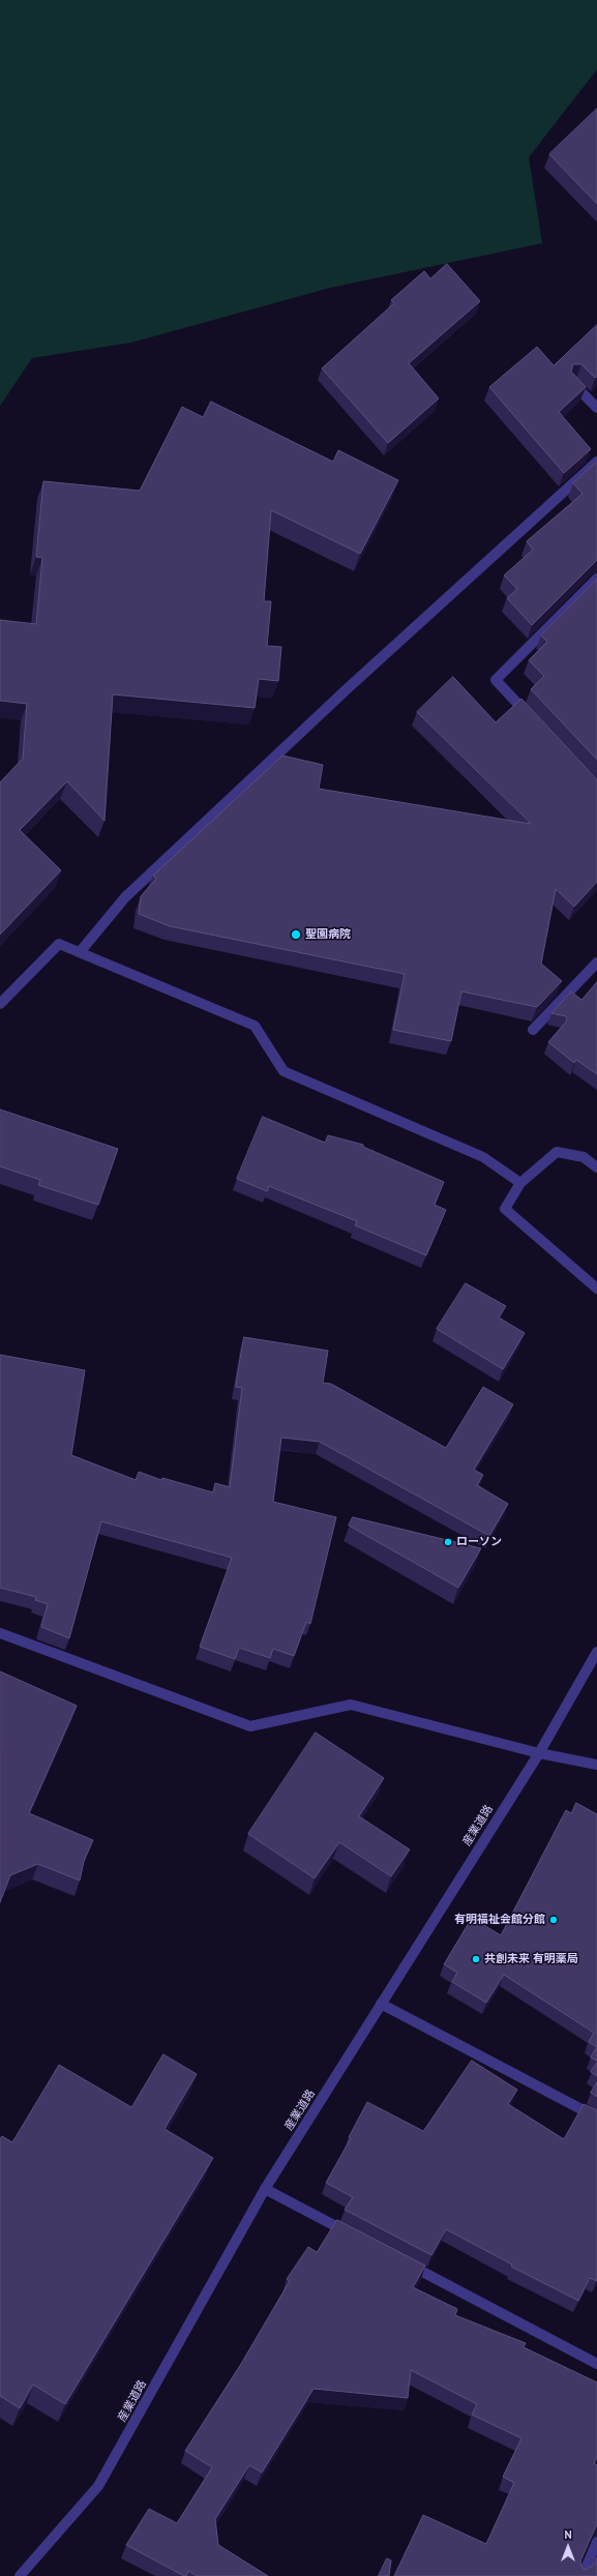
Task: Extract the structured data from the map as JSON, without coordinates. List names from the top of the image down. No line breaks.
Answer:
{"streets":{"street":["産業道路"]},"places":["聖園病院","ローソン","有明福祉会館分館","共創未来 有明薬局"],"north":"top"}
